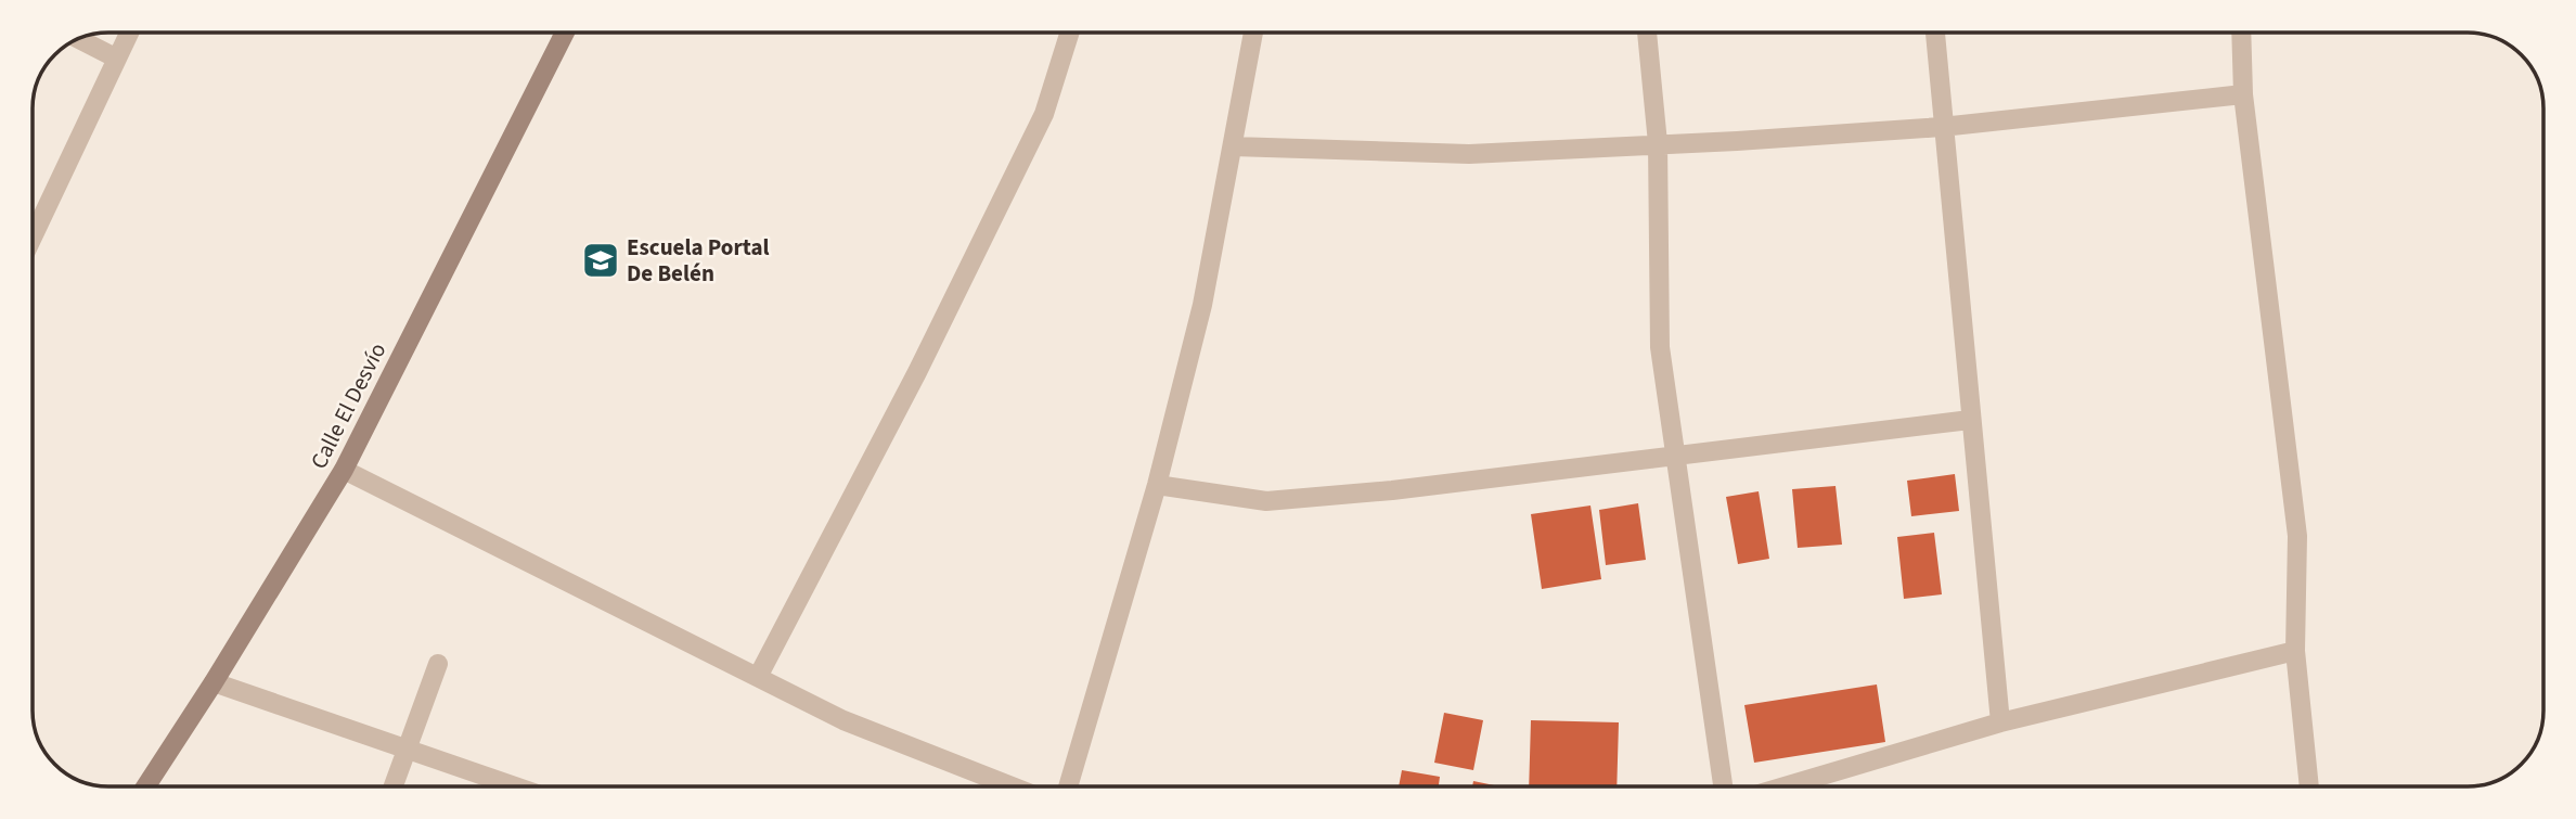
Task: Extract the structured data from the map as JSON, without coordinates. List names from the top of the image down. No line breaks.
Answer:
{"streets":{"street":["Calle El Desvío"]},"places":{"school or university":["Escuela Portal De Belén"]}}
